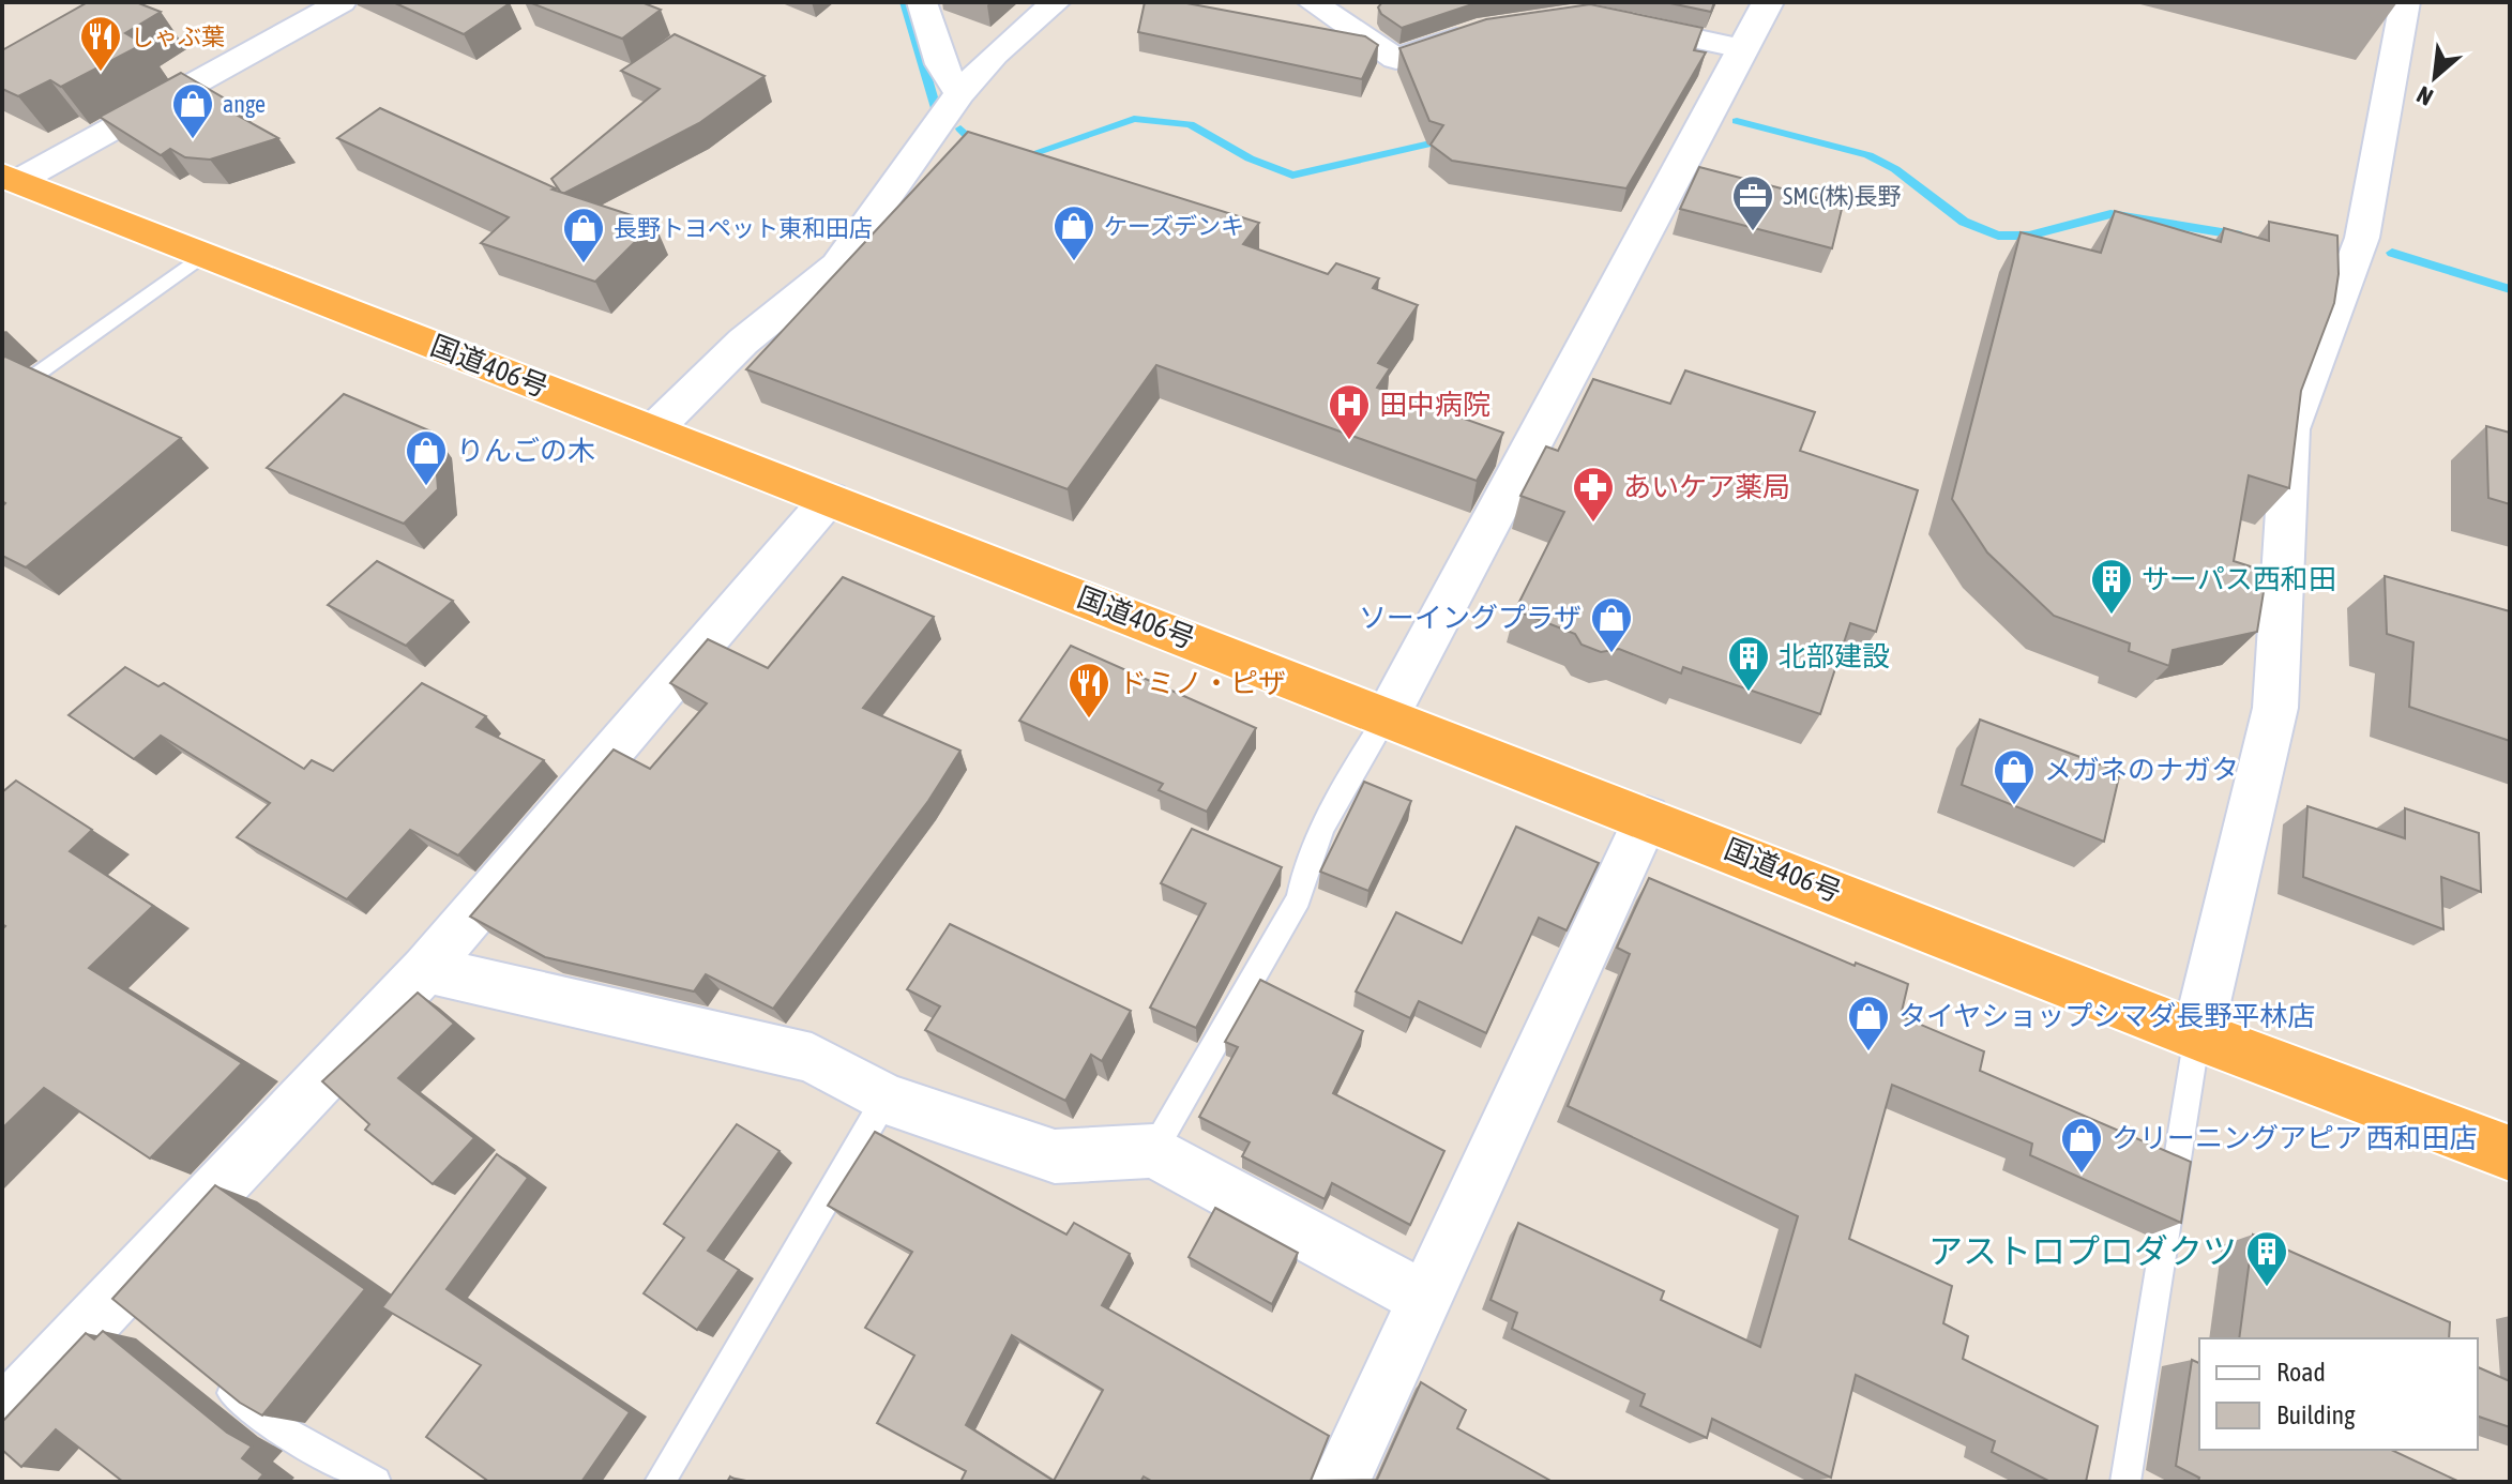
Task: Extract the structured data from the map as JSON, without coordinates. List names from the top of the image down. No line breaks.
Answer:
{"streets":{"highway":["国道406号"]},"places":{"restaurant":["しゃぶ葉","ドミノ・ピザ"],"shop":["ange","ケーズデンキ","長野トヨペット東和田店","りんごの木","ソーイングプラザ","メガネのナガタ","タイヤショップシマダ長野平林店","クリーニングアピア 西和田店"],"office":["SMC(株)長野"],"hospital":["田中病院"],"pharmacy":["あいケア薬局"],"building":["サーパス西和田","北部建設","アストロプロダクツ"]},"legend":["Road","Building"],"north":"bottom left"}
